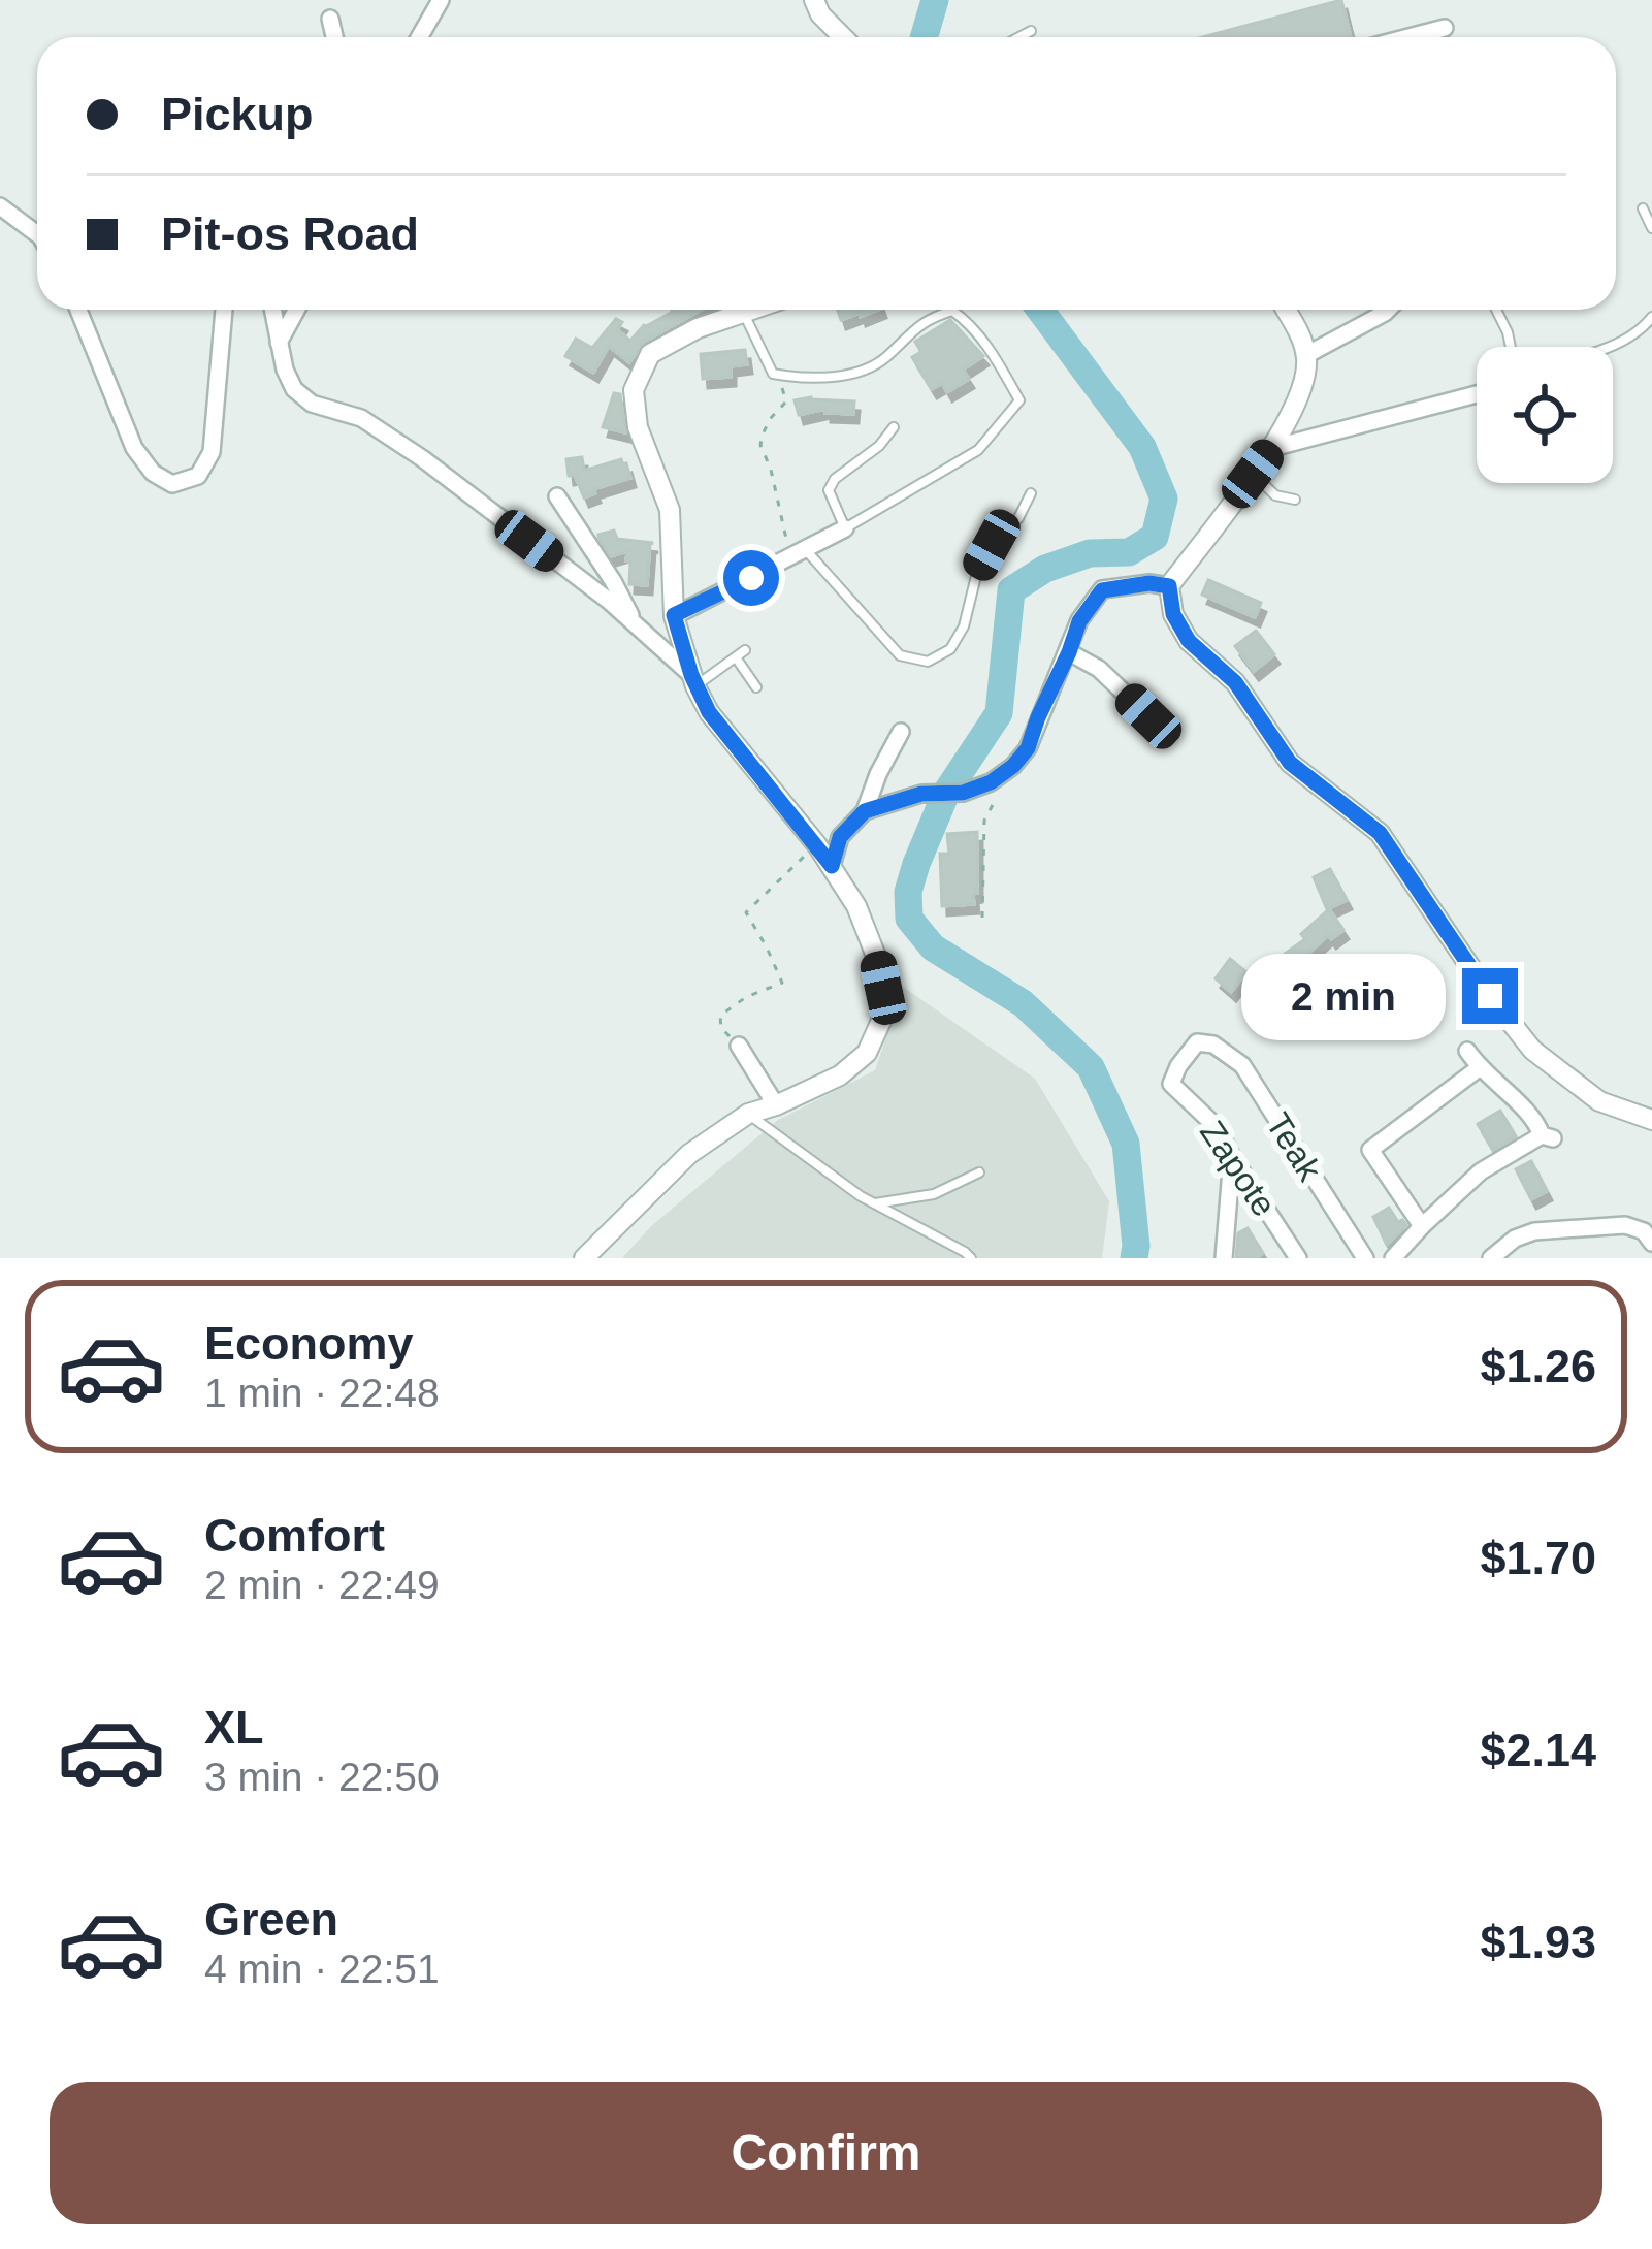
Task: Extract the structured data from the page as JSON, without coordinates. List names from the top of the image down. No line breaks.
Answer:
{"streets":{"street":["Teak","Zapote"]},"crossings":[["Teak","Zapote"]],"page":{"banner":["Pickup","Pit-os Road"],"bubble":"2 min","list":[{"name":"Economy","note":"1 min · 22:48","value":"$1.26"},{"name":"Comfort","note":"2 min · 22:49","value":"$1.70"},{"name":"XL","note":"3 min · 22:50","value":"$2.14"},{"name":"Green","note":"4 min · 22:51","value":"$1.93"}],"buttons":"Confirm"}}
